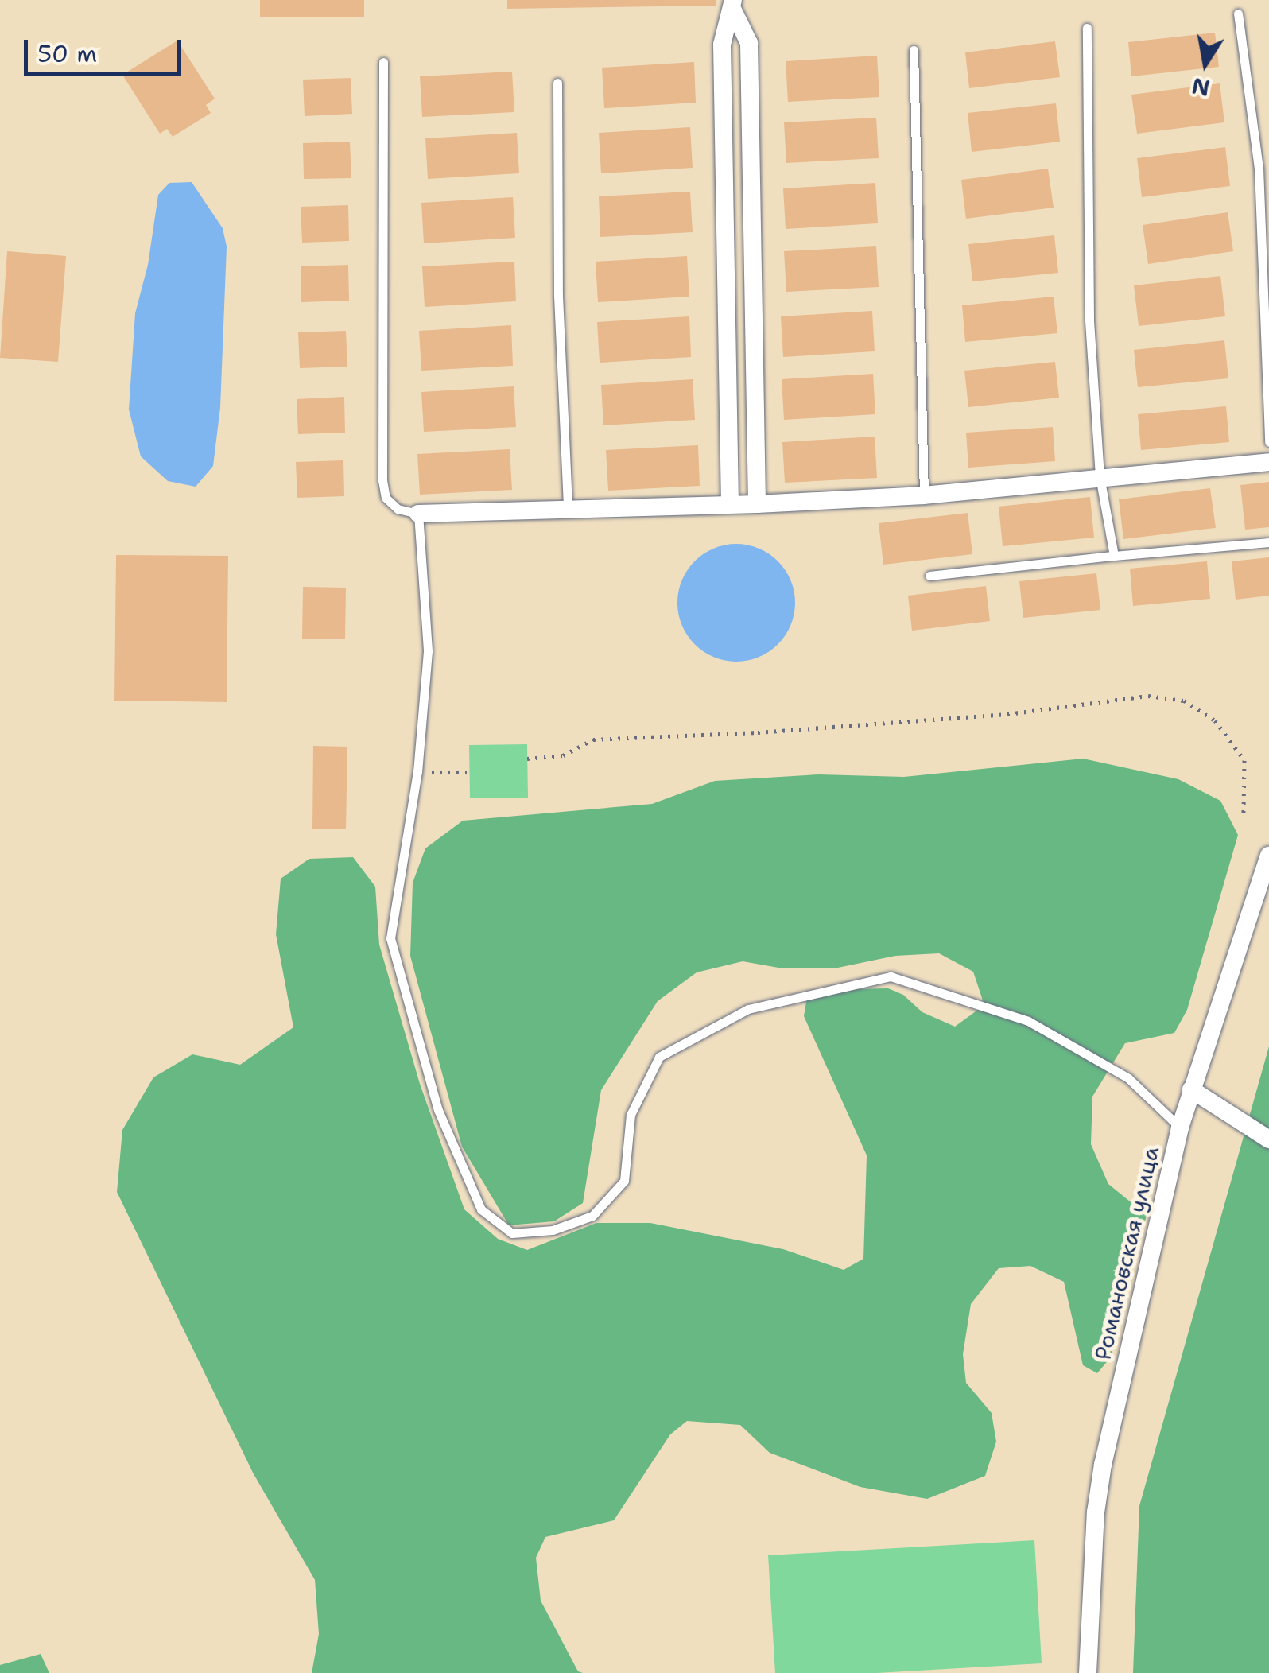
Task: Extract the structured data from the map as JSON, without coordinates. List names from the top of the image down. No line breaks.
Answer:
{"streets":{"street":["Романовская улица"]},"scale_bar":"50 m","north":"bottom"}
